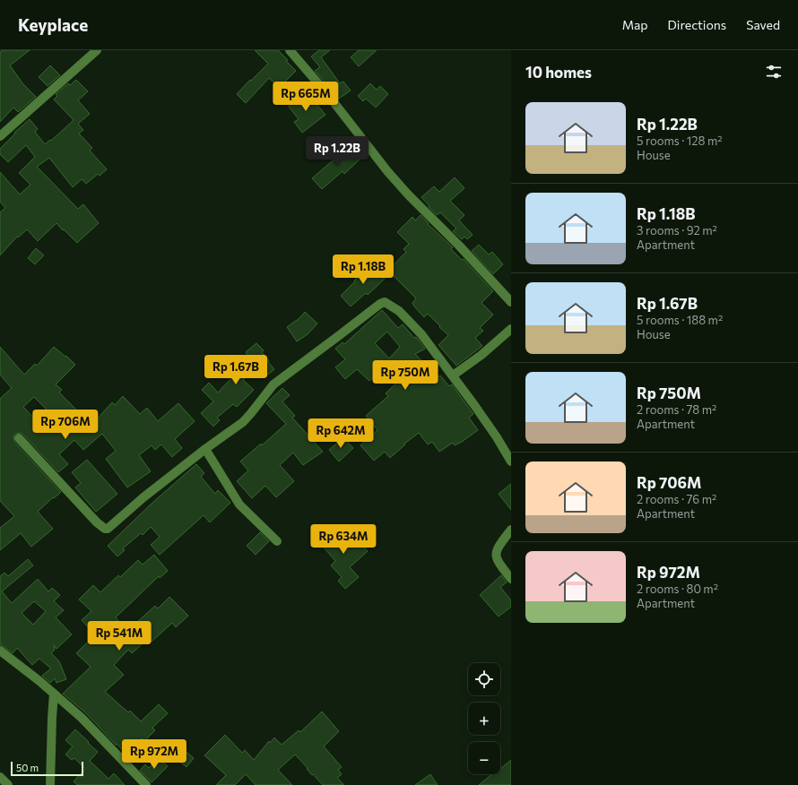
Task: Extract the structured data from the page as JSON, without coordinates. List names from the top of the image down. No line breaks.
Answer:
{"scale_bar":"50 m","page":{"header":"Keyplace","nav":["Map","Directions","Saved"],"heading":"10 homes","price":["Rp 665M","Rp 1.22B","Rp 1.18B","Rp 1.67B","Rp 750M","Rp 706M","Rp 642M","Rp 634M","Rp 541M","Rp 972M"],"list":[{"name":"Rp 1.22B","note":"5 rooms · 128 m² · House"},{"name":"Rp 1.18B","note":"3 rooms · 92 m² · Apartment"},{"name":"Rp 1.67B","note":"5 rooms · 188 m² · House"},{"name":"Rp 750M","note":"2 rooms · 78 m² · Apartment"},{"name":"Rp 706M","note":"2 rooms · 76 m² · Apartment"},{"name":"Rp 972M","note":"2 rooms · 80 m² · Apartment"}],"map_buttons":["+","−"],"scale":"50 m"}}
